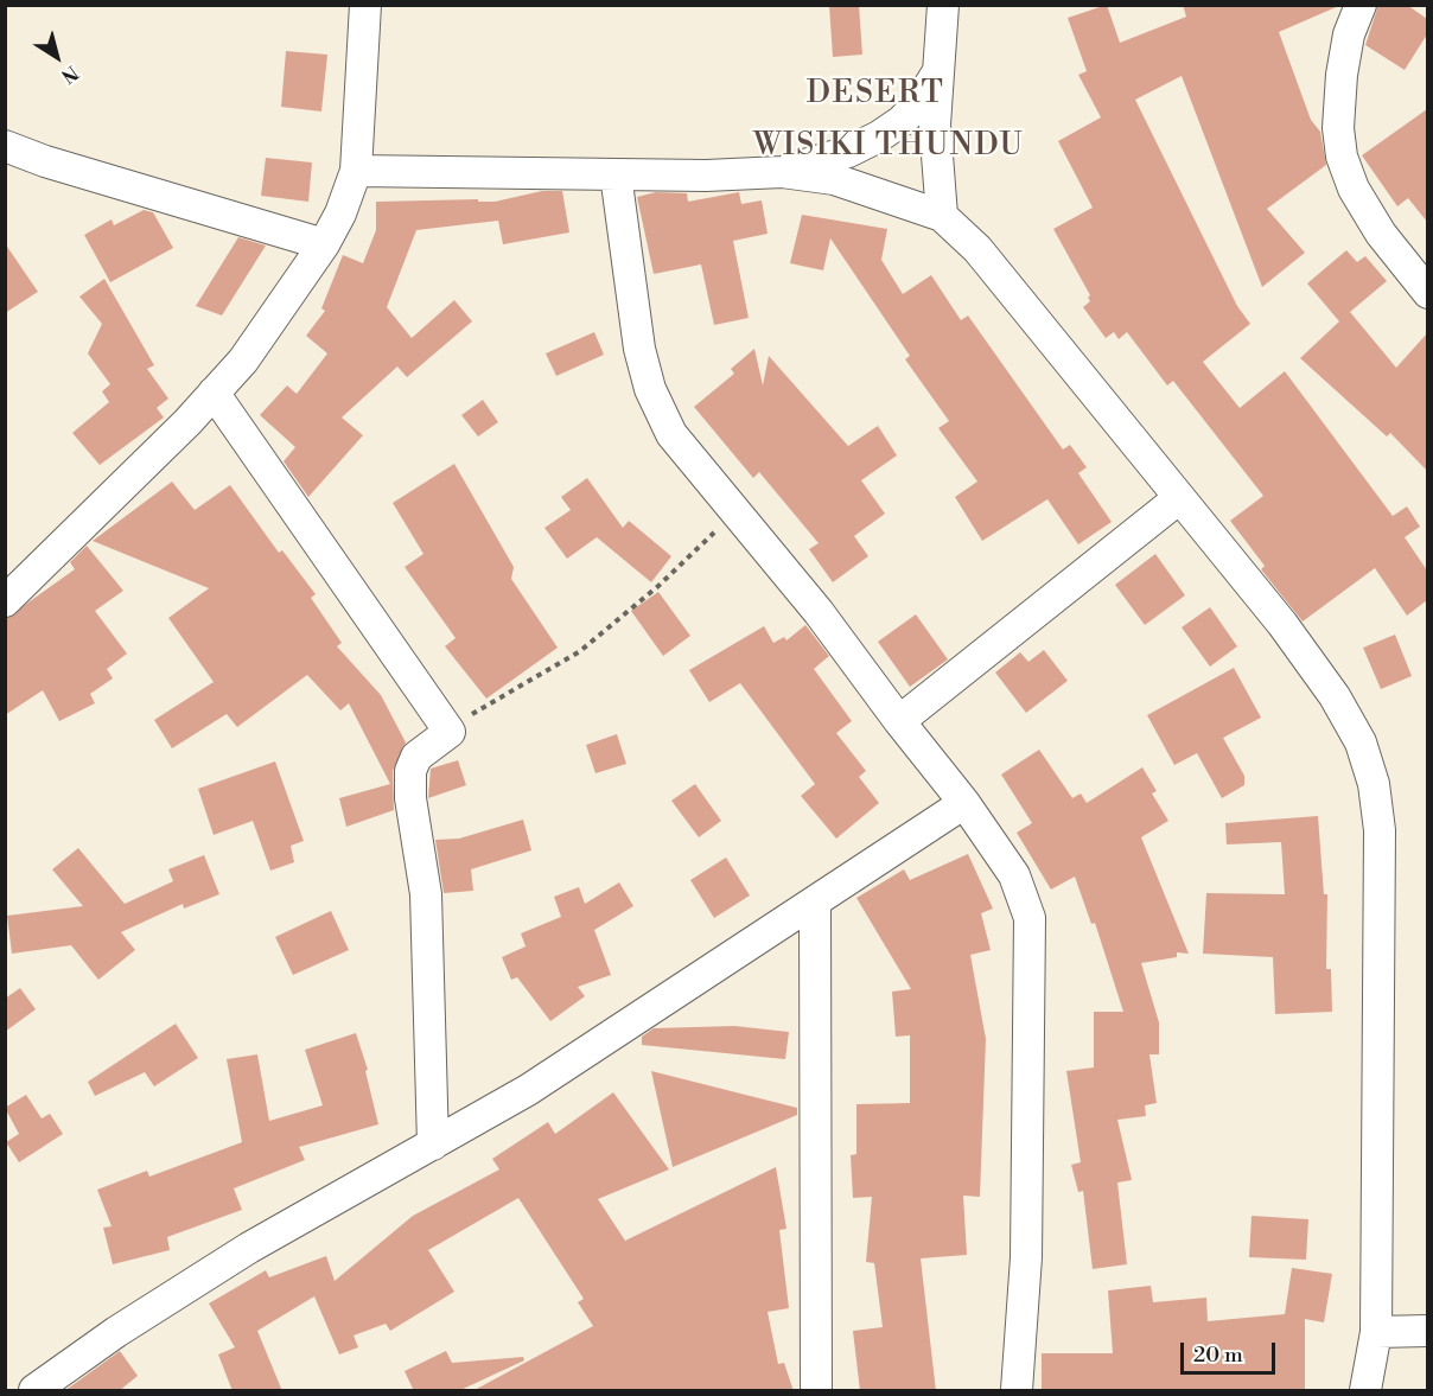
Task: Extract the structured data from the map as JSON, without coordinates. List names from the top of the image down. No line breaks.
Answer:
{"districts":["DESERT","WISIKI THUNDU"],"scale_bar":"20 m","north":"bottom right"}
